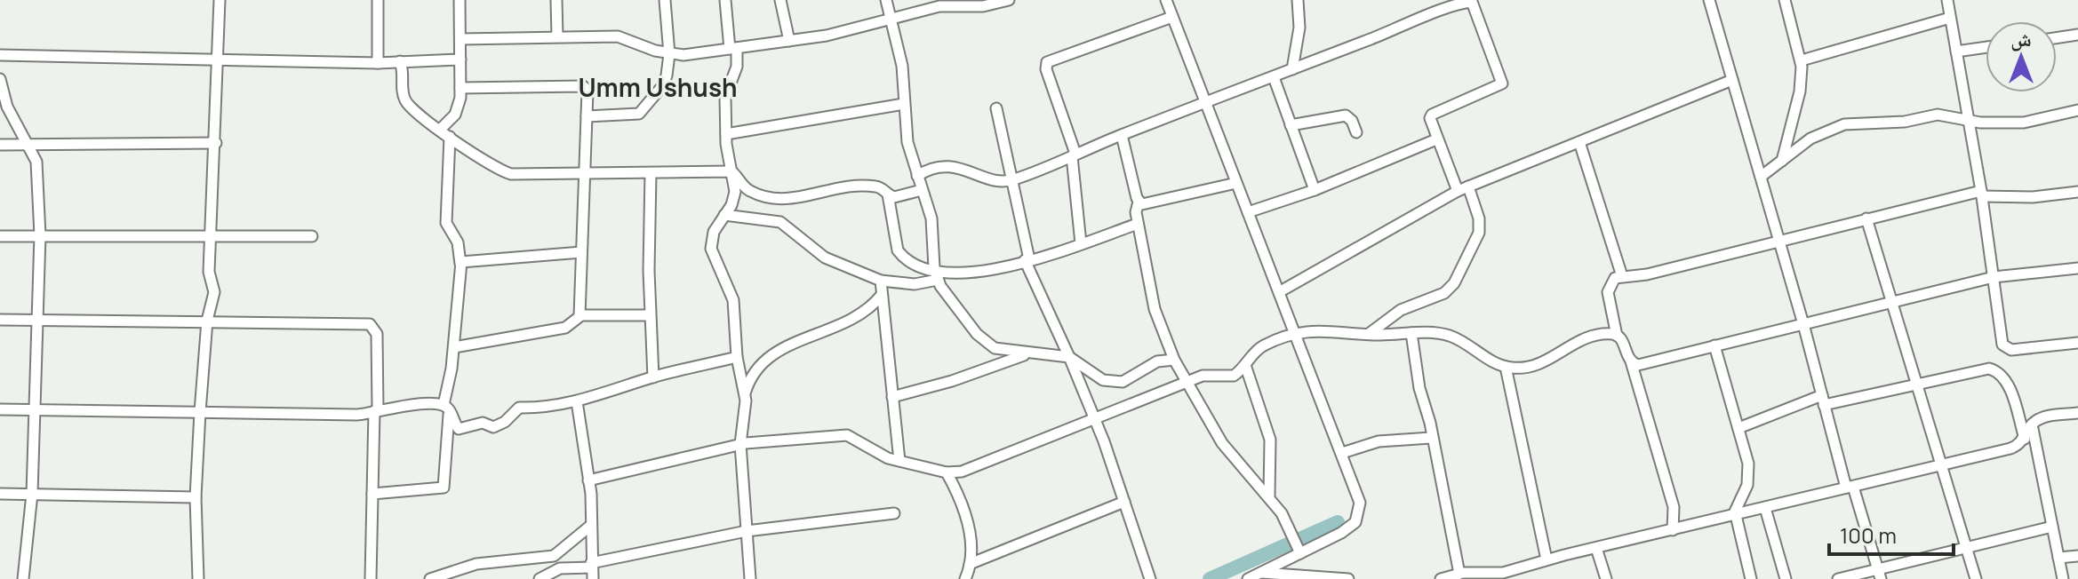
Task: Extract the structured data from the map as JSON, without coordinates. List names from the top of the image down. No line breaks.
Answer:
{"districts":["Umm Ushush"],"scale_bar":"100 m","north":"top"}
